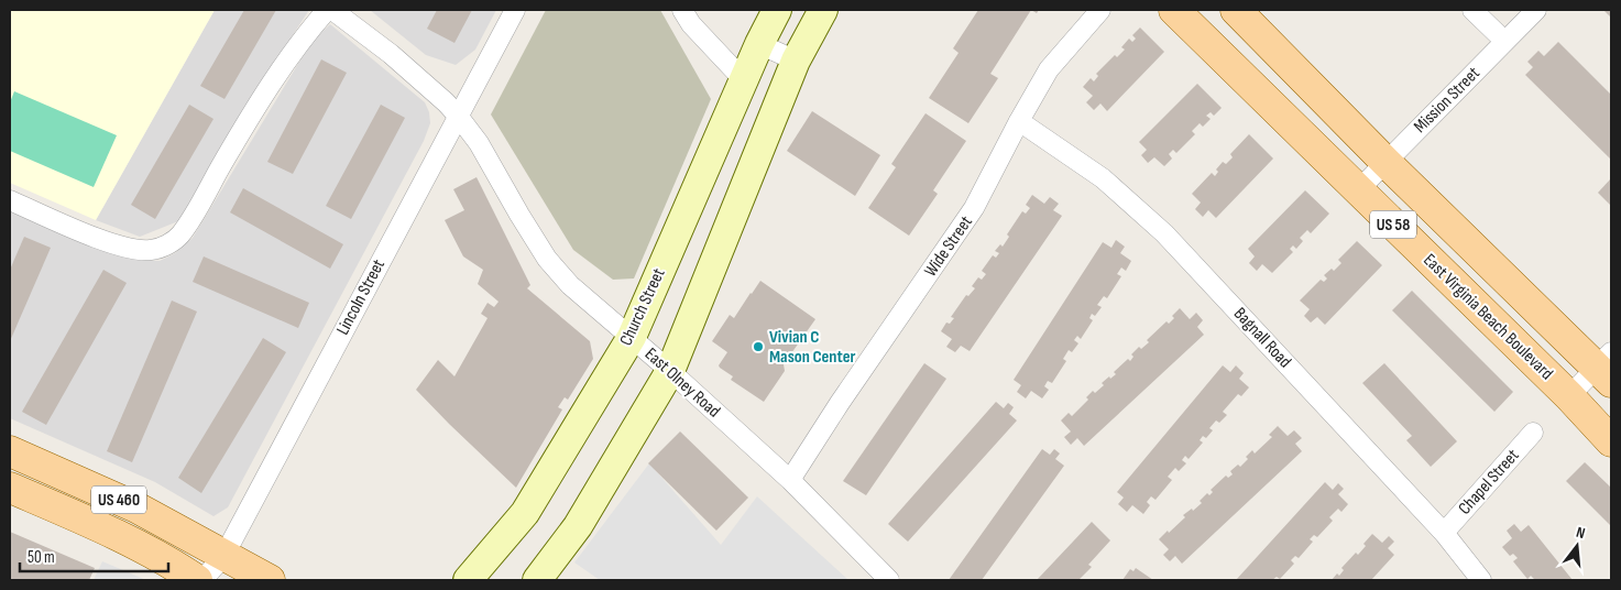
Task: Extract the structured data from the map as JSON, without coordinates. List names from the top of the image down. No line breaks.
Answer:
{"streets":{"main road":["US 58","Church Street","East Virginia Beach Boulevard","US 460"],"street":["Mission Street","Wide Street","Lincoln Street","Bagnall Road","East Olney Road","Chapel Street"]},"crossings":[["Mission Street","US 58"],["Mission Street","East Virginia Beach Boulevard"],["Wide Street","Bagnall Road"],["Wide Street","East Olney Road"],["Lincoln Street","East Olney Road"],["Lincoln Street","US 460"],["Church Street","East Olney Road"],["Bagnall Road","Chapel Street"]],"places":["Vivian C Mason Center"],"scale_bar":"50 m","north":"top"}
